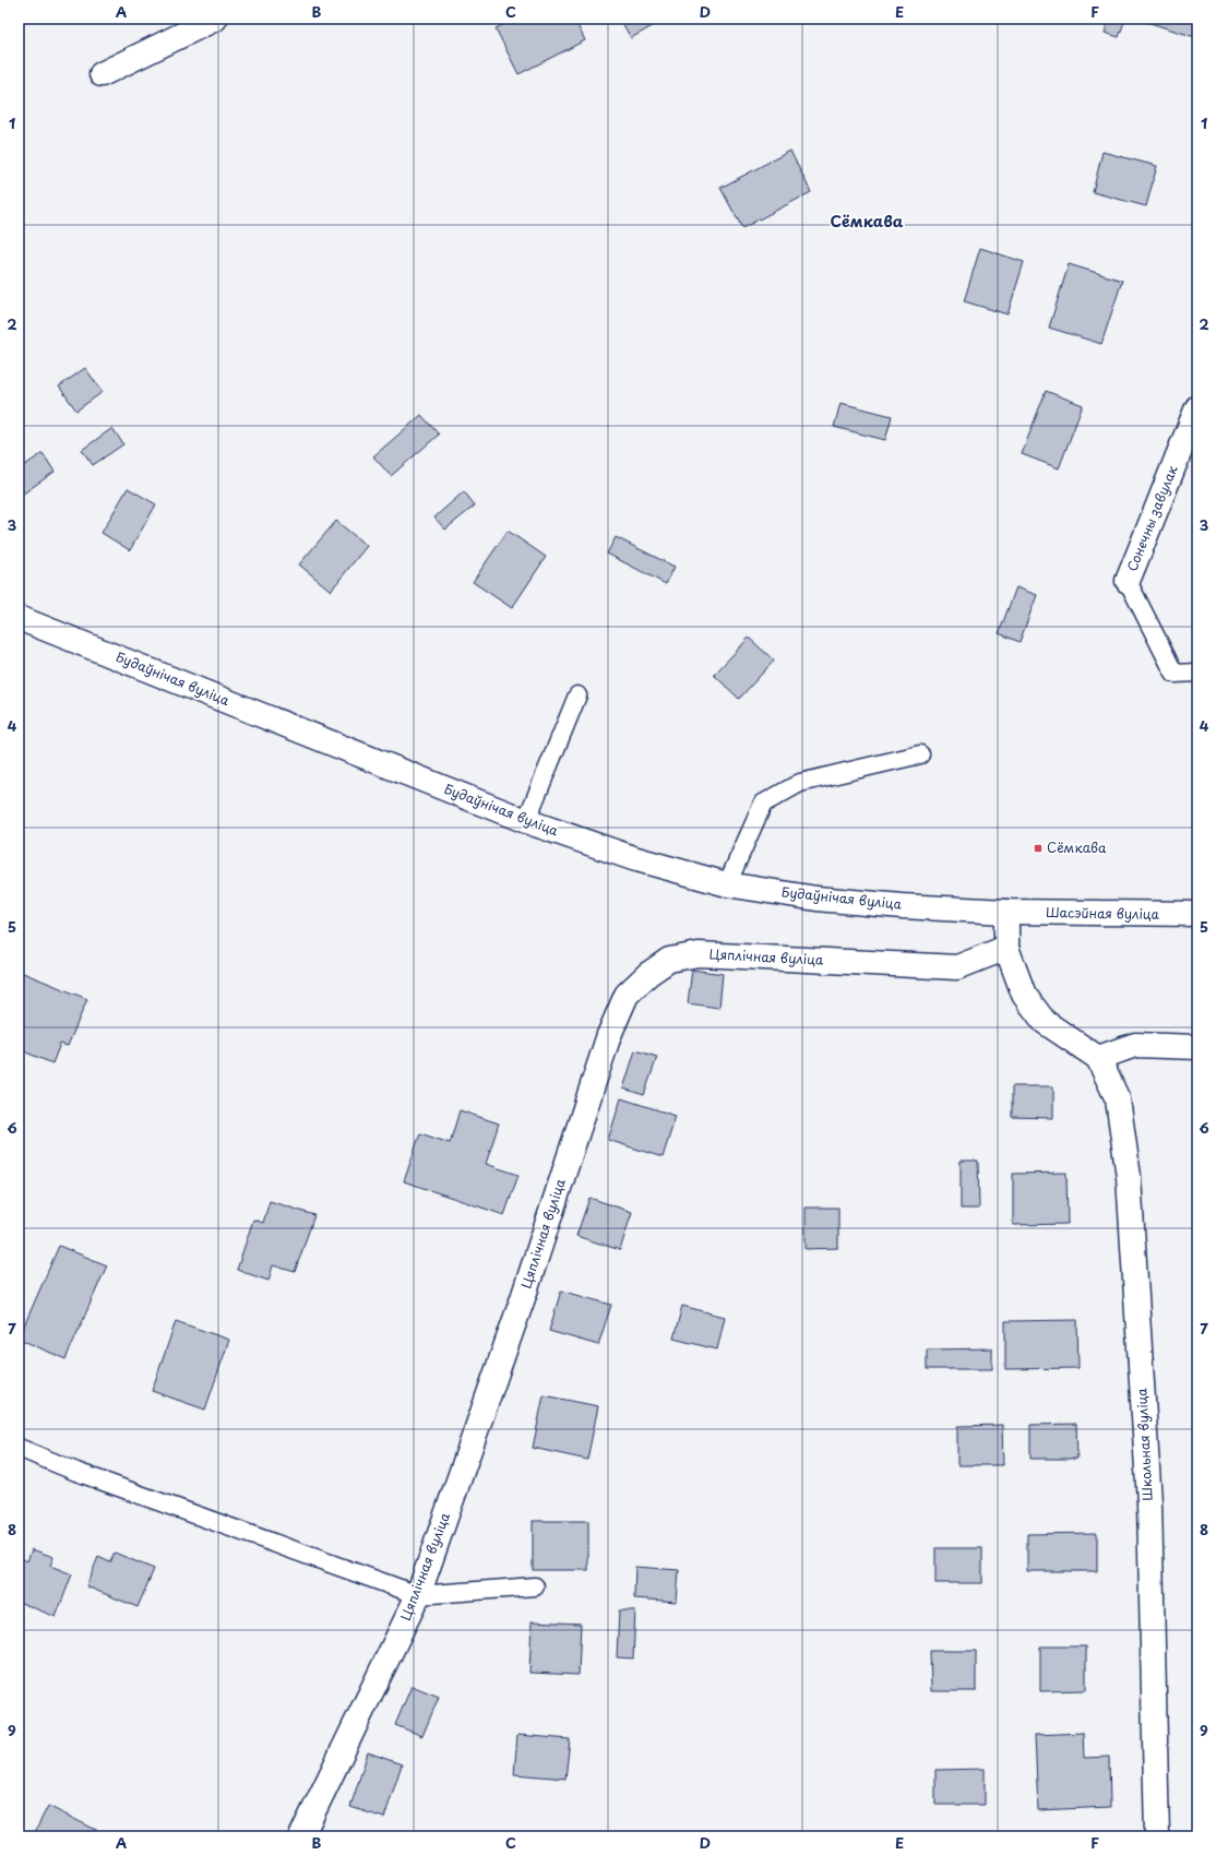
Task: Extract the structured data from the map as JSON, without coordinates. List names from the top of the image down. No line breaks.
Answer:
{"streets":{"street":["Сонечны завулак","Будаўнічая вуліца","Шасэйная вуліца","Цяплічная вуліца","Школьная вуліца"]},"crossings":[["Будаўнічая вуліца","Шасэйная вуліца"]],"districts":["Сёмкава"],"places":{"transit":["Сёмкава"]},"grid":{"columns":["A","B","C","D","E","F"],"rows":["1","2","3","4","5","6","7","8","9"]}}
